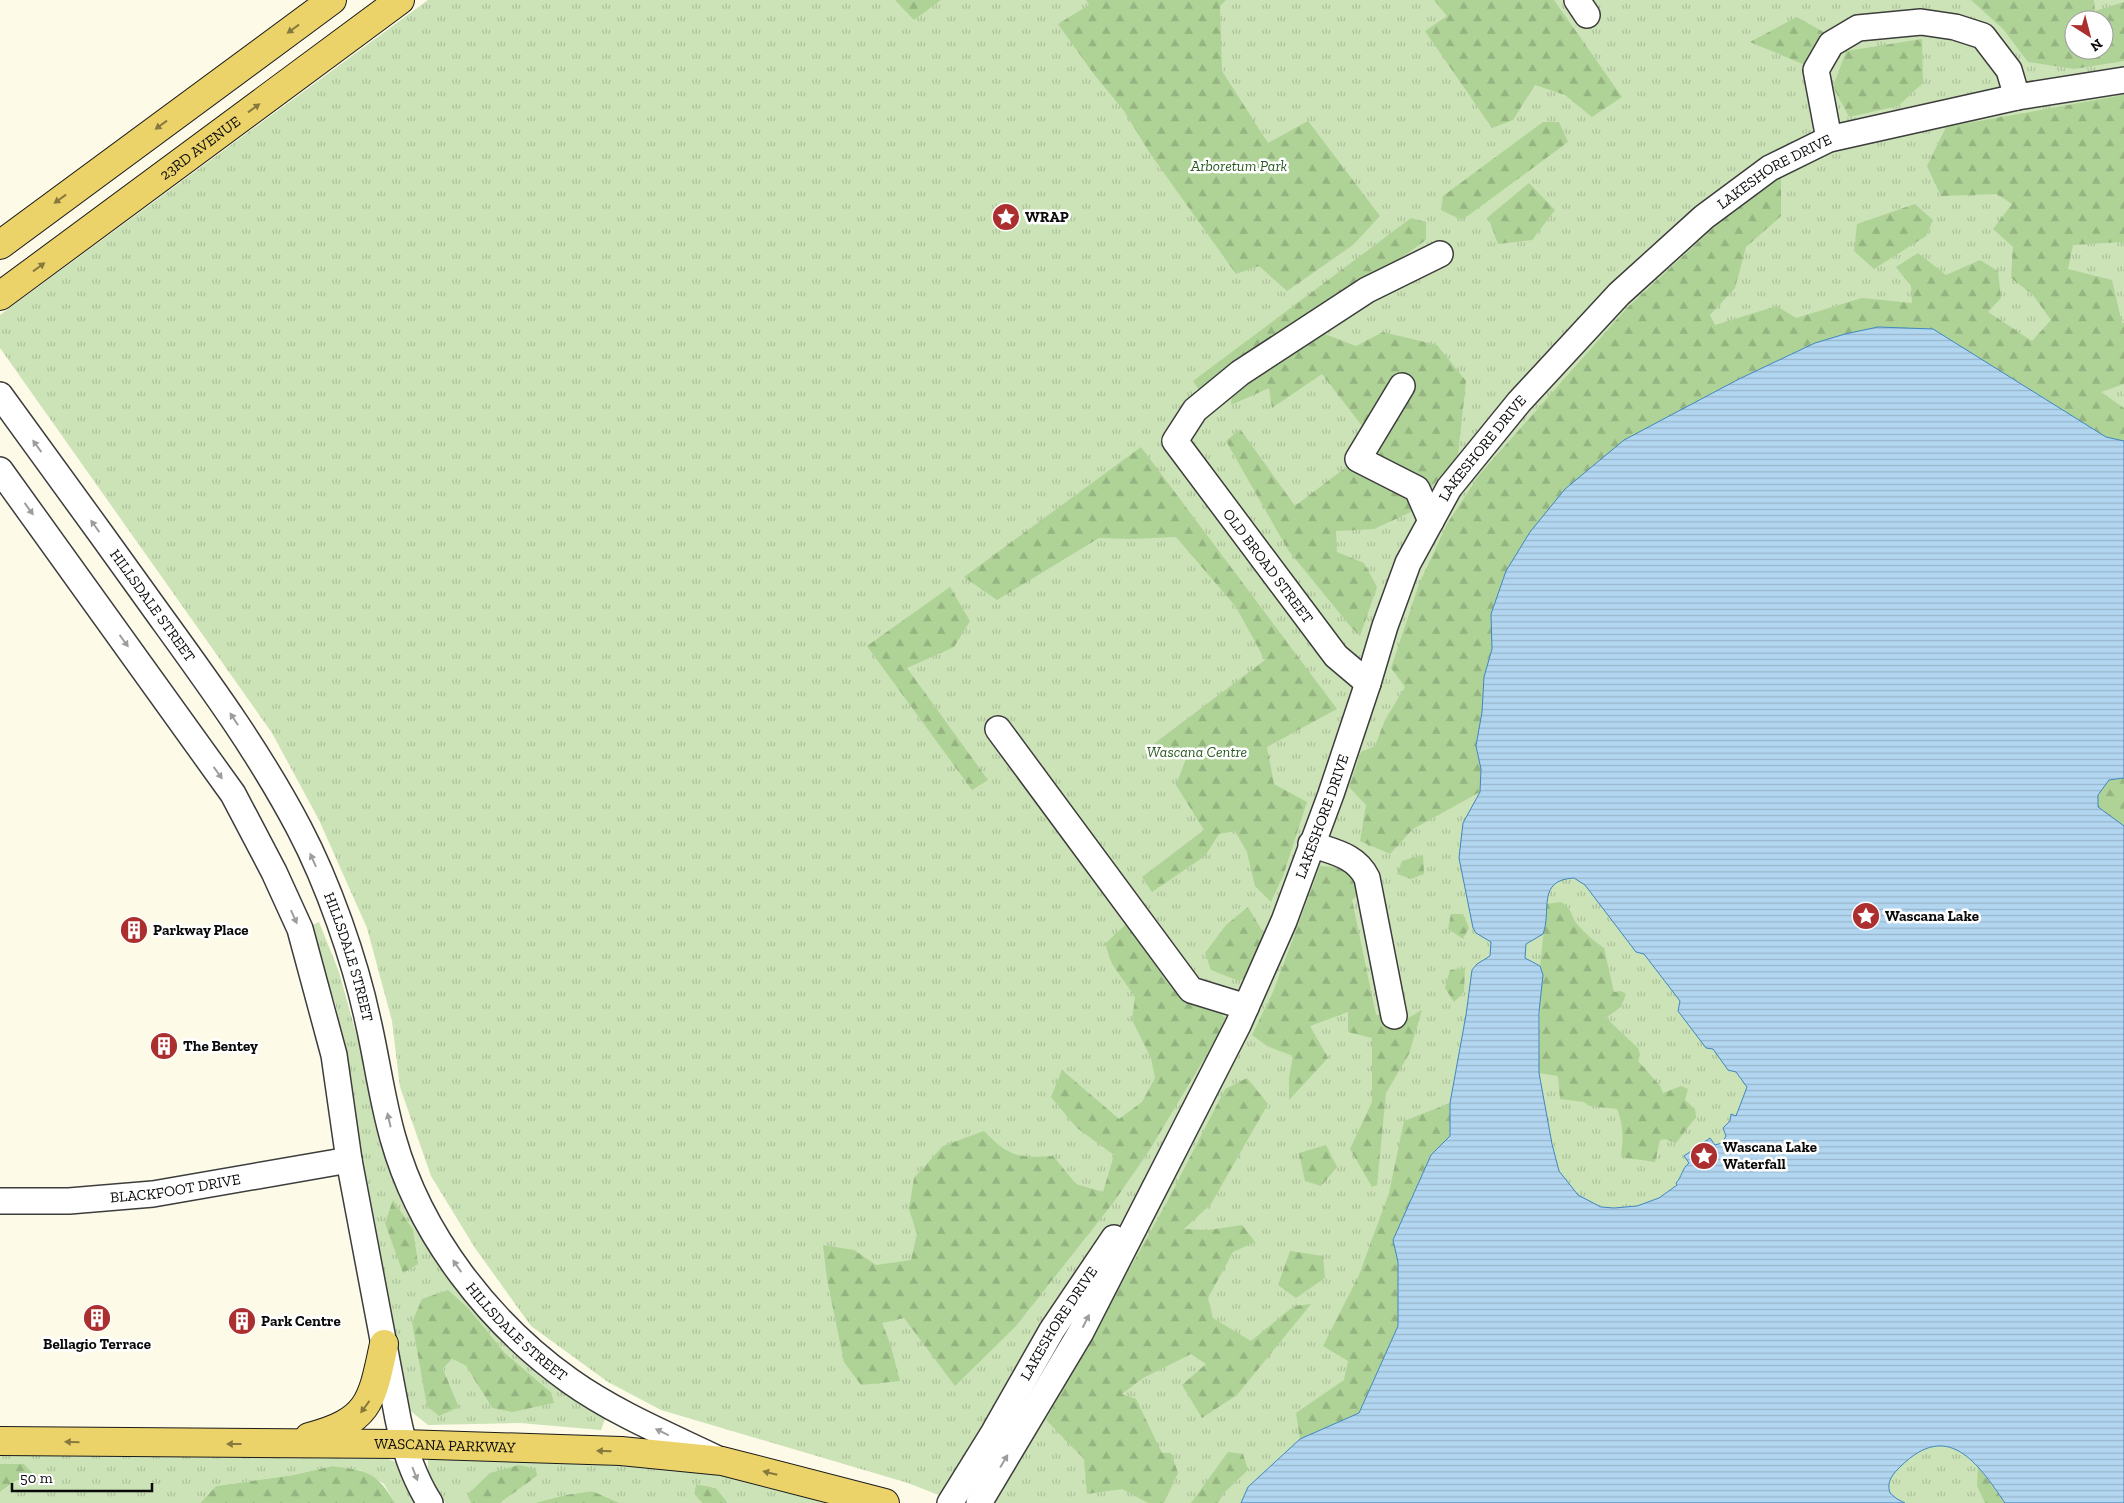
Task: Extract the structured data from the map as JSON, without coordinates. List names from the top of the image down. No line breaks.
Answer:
{"streets":{"main road":["23RD AVENUE","WASCANA PARKWAY"],"street":["LAKESHORE DRIVE","OLD BROAD STREET","HILLSDALE STREET","BLACKFOOT DRIVE"]},"crossings":[["LAKESHORE DRIVE","OLD BROAD STREET"],["HILLSDALE STREET","WASCANA PARKWAY"]],"one_way":["WASCANA PARKWAY"],"parks":["Arboretum Park","Wascana Centre"],"places":{"place":["WRAP","Wascana Lake","Wascana Lake Waterfall"],"building":["Parkway Place","The Bentey","Bellagio Terrace","Park Centre"]},"scale_bar":"50 m","north":"bottom right"}
